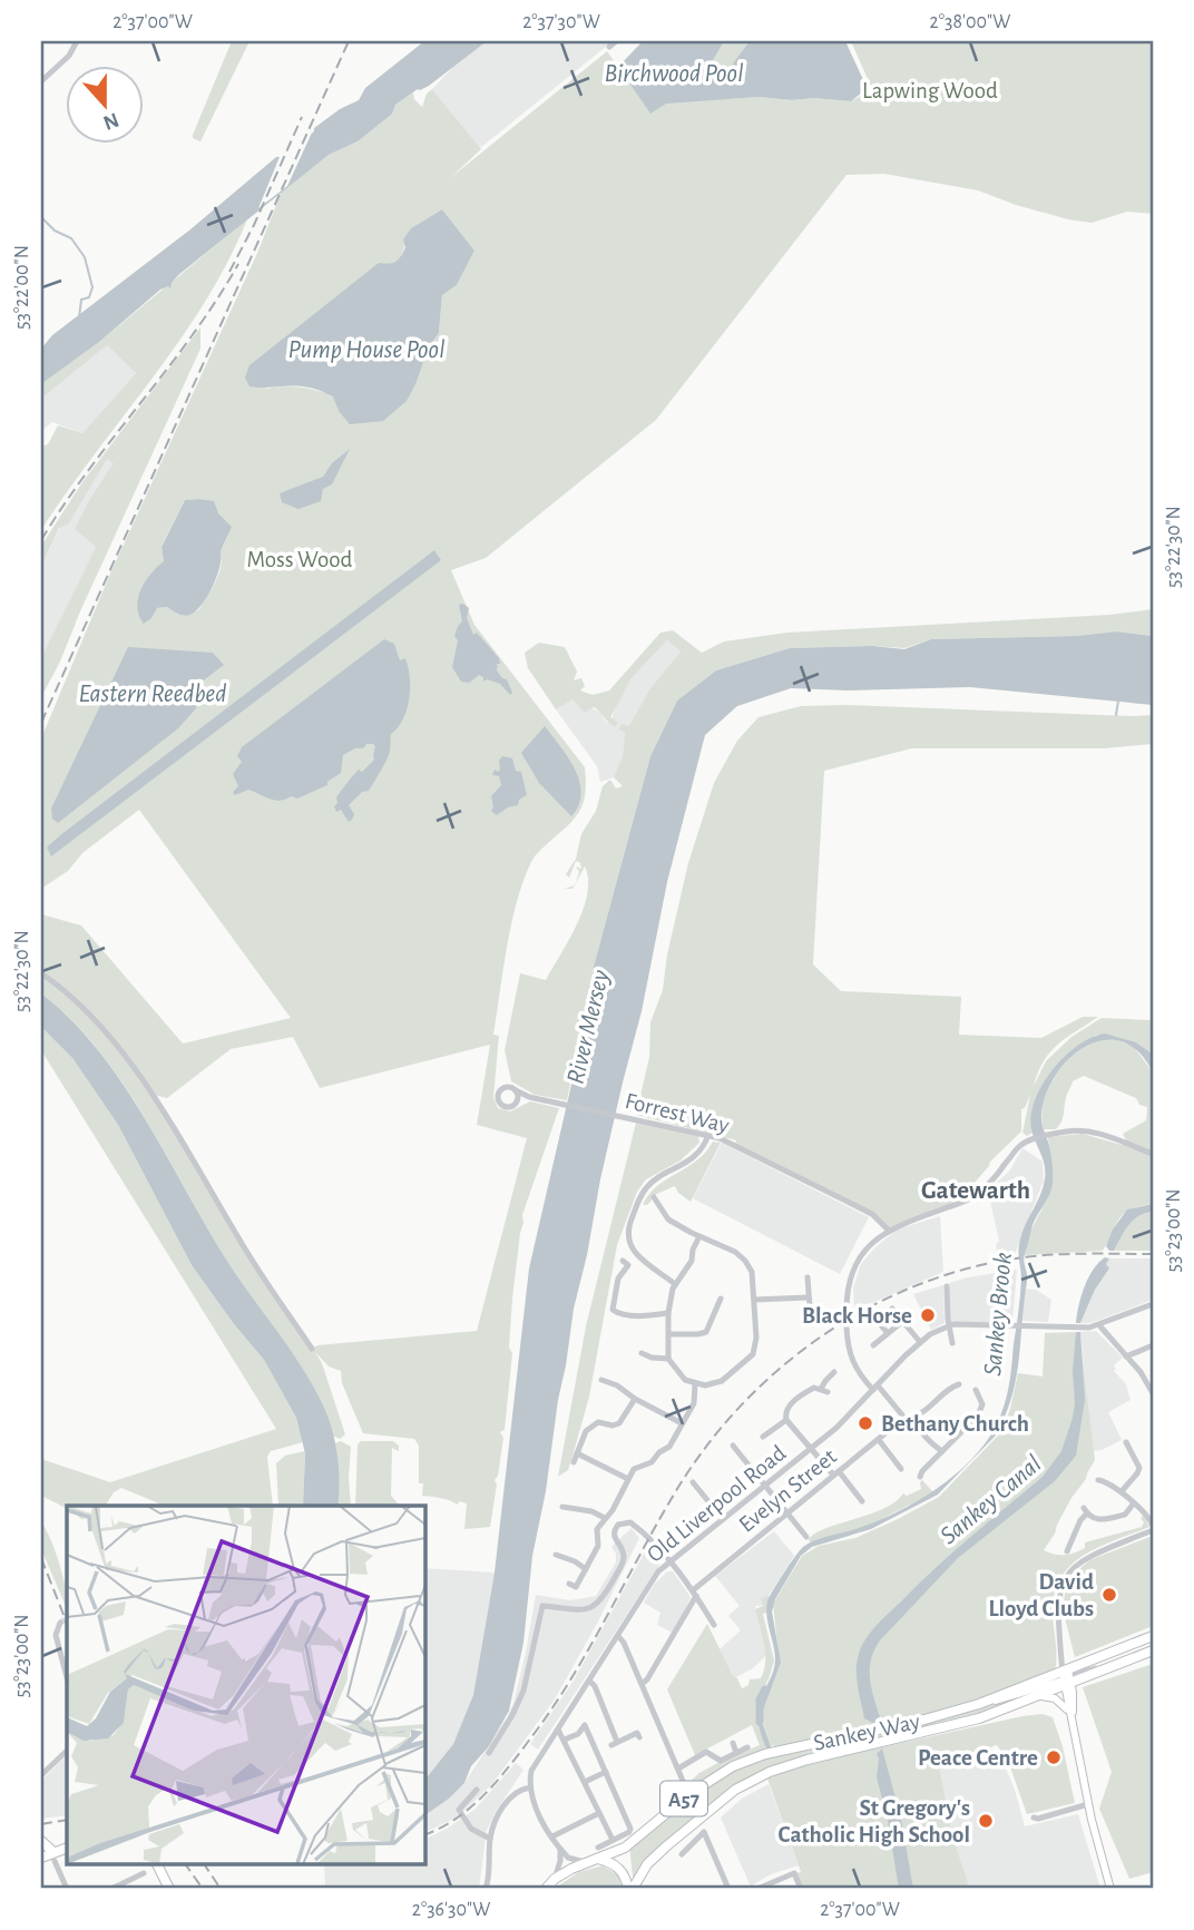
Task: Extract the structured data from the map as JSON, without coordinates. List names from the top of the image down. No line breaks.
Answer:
{"streets":{"highway":["Sankey Way","A57"],"street":["Forrest Way","Evelyn Street","Old Liverpool Road"]},"crossings":[["Sankey Way","A57"]],"districts":["Gatewarth"],"water":["Birchwood Pool","Pump House Pool","Eastern Reedbed","River Mersey","Sankey Brook","Sankey Canal"],"parks":["Lapwing Wood","Moss Wood"],"places":["Black Horse","Bethany Church","David Lloyd Clubs","Peace Centre","St Gregory's Catholic High School"],"north":"bottom","coordinates":["2°37'00\"W","2°37'30\"W","2°38'00\"W","53°22'00\"N","53°22'30\"N","53°23'00\"N","2°36'30\"W"]}
